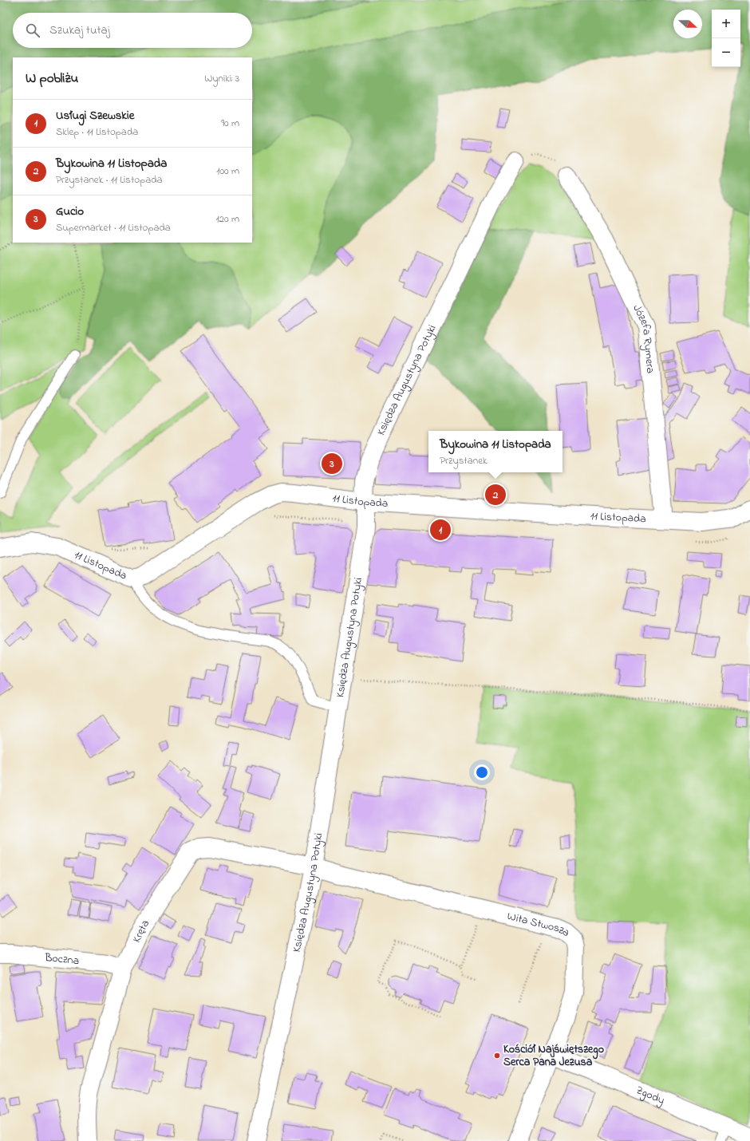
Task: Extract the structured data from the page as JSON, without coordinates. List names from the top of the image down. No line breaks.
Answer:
{"streets":{"street":["Józefa Rymera","Księdza Augustyna Potyki","11 Listopada","Wita Stwosza","Kręta","Boczna","Zgody"]},"crossings":[["Józefa Rymera","11 Listopada"],["Księdza Augustyna Potyki","11 Listopada"],["Księdza Augustyna Potyki","Wita Stwosza"],["Księdza Augustyna Potyki","Kręta"],["Wita Stwosza","Kręta"],["Wita Stwosza","Zgody"],["Kręta","Boczna"]],"places":["Kościół Najświętszego Serca Pana Jezusa"],"north":"right","page":{"map_buttons":["+","−"],"search":"Szukaj tutaj","heading":["W pobliżu","Wyniki: 3"],"list":[{"mark":"1","name":"Usługi Szewskie","note":"Sklep · 11 Listopada","value":"90 m"},{"mark":"2","name":"Bykowina 11 Listopada","note":"Przystanek · 11 Listopada","value":"100 m"},{"mark":"3","name":"Gucio","note":"Supermarket · 11 Listopada","value":"120 m"}],"popup":["Bykowina 11 Listopada","Przystanek"],"pins":["3","2","1"]}}
